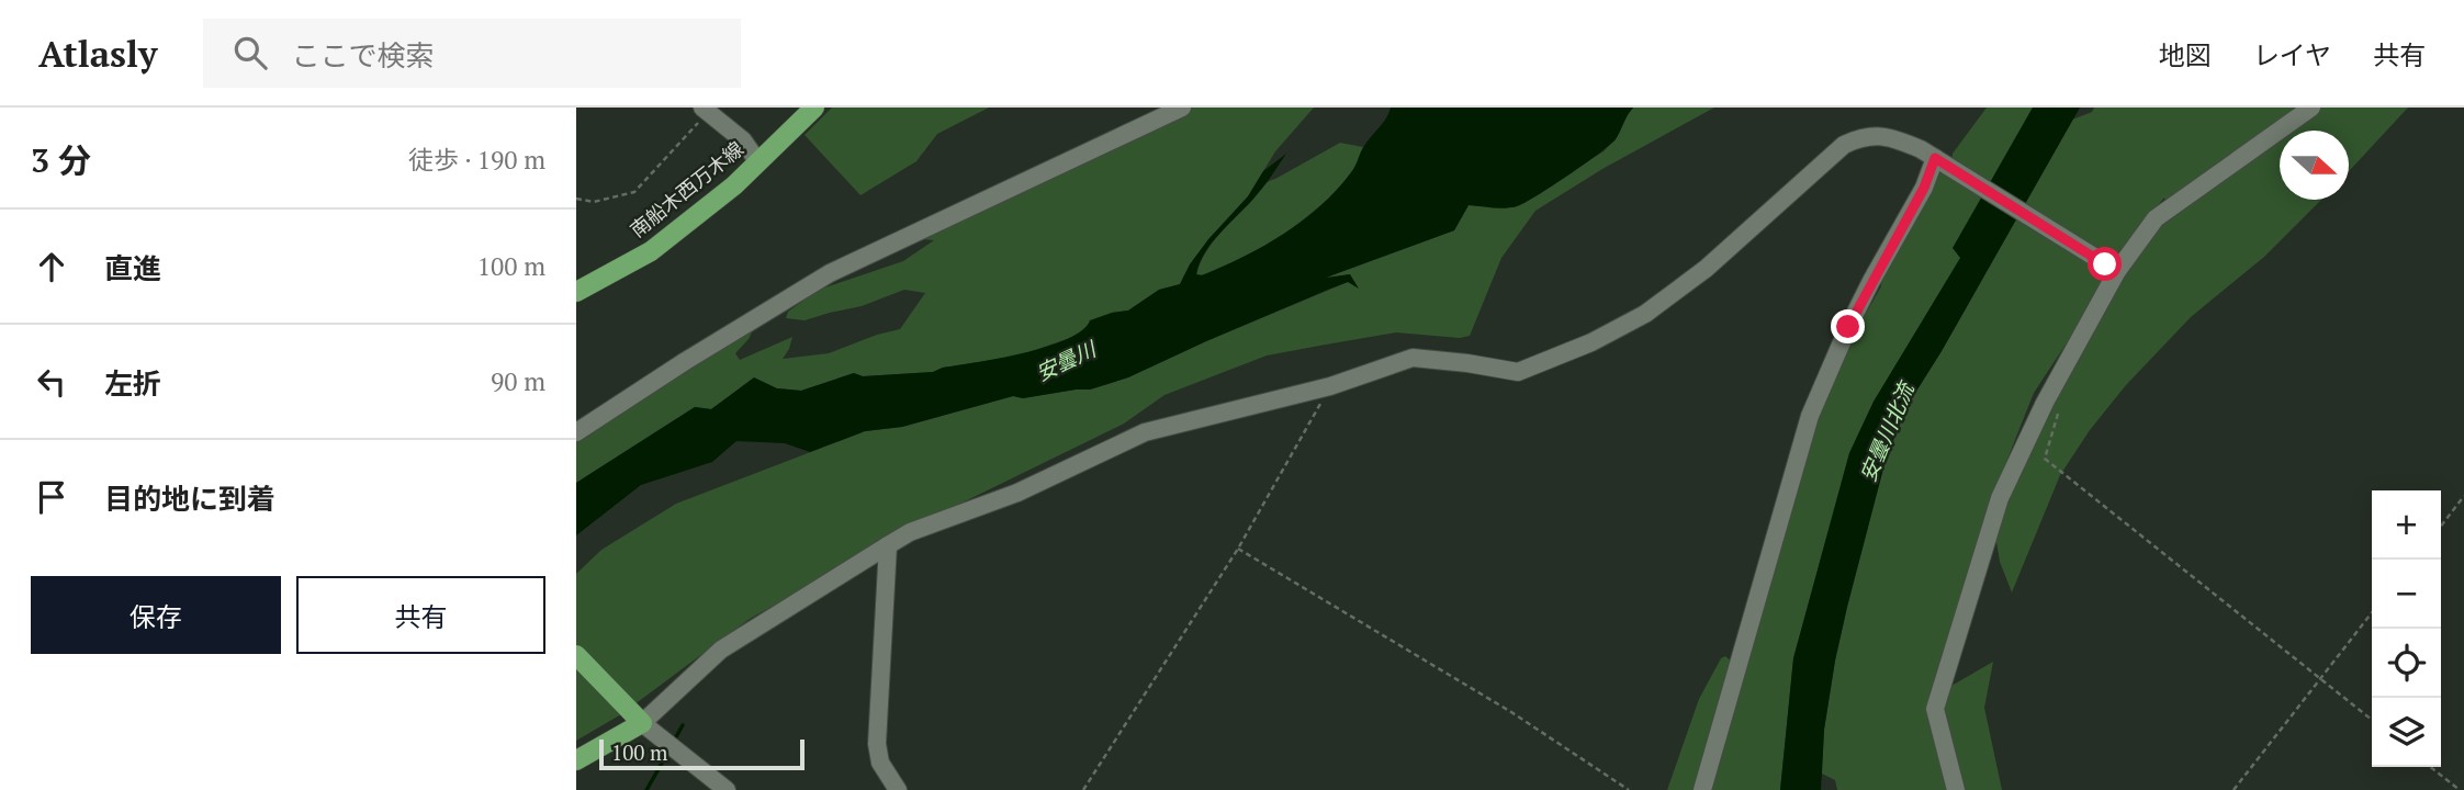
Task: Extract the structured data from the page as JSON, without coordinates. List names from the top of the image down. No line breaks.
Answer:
{"streets":{"main road":["南船木西万木線"]},"water":["安曇川","安曇川北流"],"scale_bar":"100 m","north":"right","page":{"header":"Atlasly","search":"ここで検索","nav":["地図","レイヤ","共有"],"heading":["3 分","徒歩 · 190 m"],"list":[["直進","100 m"],["左折","90 m"],"目的地に到着"],"map_buttons":["+","−"],"buttons":["保存","共有"],"scale":"100 m"}}
